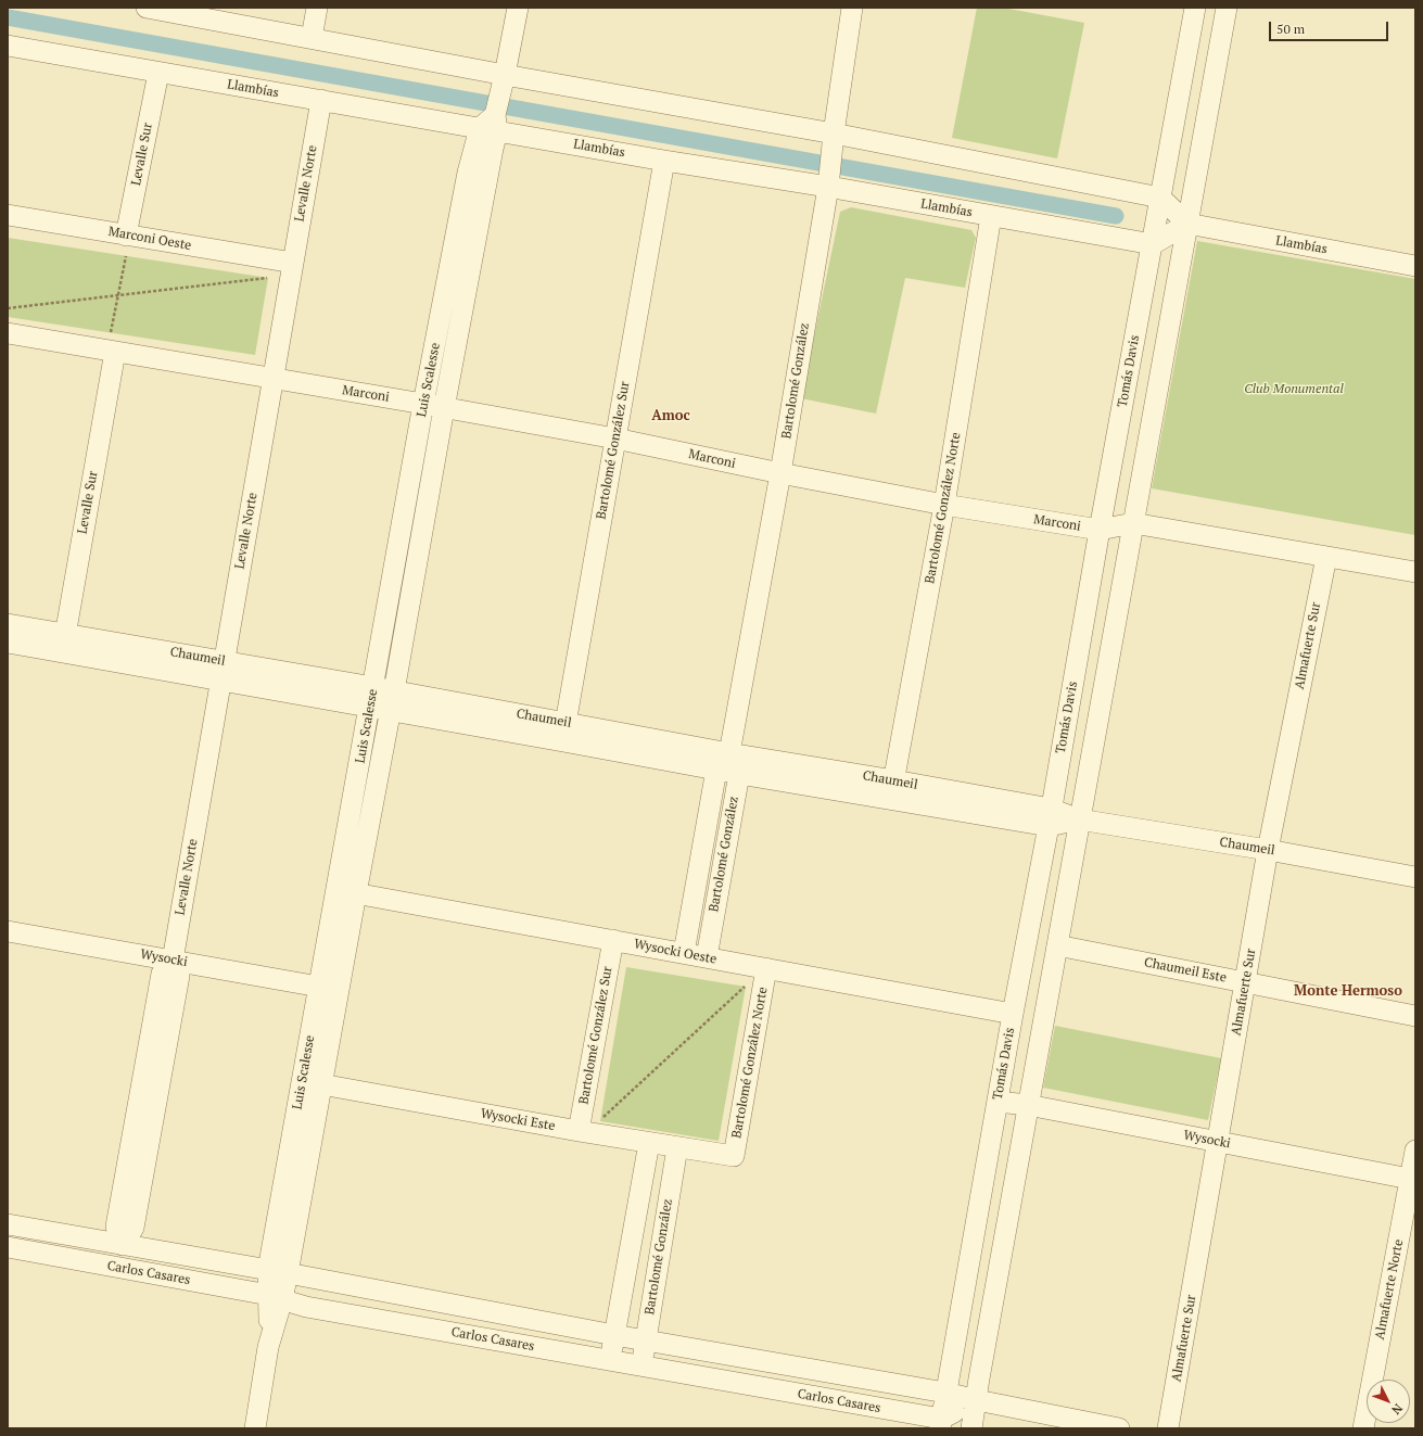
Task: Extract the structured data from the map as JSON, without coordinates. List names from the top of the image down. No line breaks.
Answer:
{"streets":{"street":["Llambías","Levalle Sur","Levalle Norte","Marconi Oeste","Tomás Davis","Luis Scalesse","Bartolomé González","Marconi","Bartolomé González Sur","Bartolomé González Norte","Almafuerte Sur","Chaumeil","Wysocki Oeste","Wysocki","Chaumeil Este","Wysocki Este","Carlos Casares","Almafuerte Norte"]},"crossings":[["Llambías","Levalle Sur"],["Llambías","Levalle Norte"],["Llambías","Tomás Davis"],["Llambías","Luis Scalesse"],["Llambías","Bartolomé González"],["Llambías","Bartolomé González Sur"],["Llambías","Bartolomé González Norte"],["Levalle Sur","Marconi Oeste"],["Levalle Sur","Marconi"],["Levalle Sur","Chaumeil"],["Levalle Norte","Marconi Oeste"],["Levalle Norte","Marconi"],["Levalle Norte","Chaumeil"],["Levalle Norte","Wysocki"],["Levalle Norte","Carlos Casares"],["Tomás Davis","Marconi"],["Tomás Davis","Chaumeil"],["Tomás Davis","Wysocki Oeste"],["Tomás Davis","Wysocki"],["Tomás Davis","Carlos Casares"],["Luis Scalesse","Marconi"],["Luis Scalesse","Chaumeil"],["Luis Scalesse","Wysocki Oeste"],["Luis Scalesse","Wysocki"],["Luis Scalesse","Wysocki Este"],["Luis Scalesse","Carlos Casares"],["Bartolomé González","Marconi"],["Bartolomé González","Chaumeil"],["Bartolomé González","Wysocki Oeste"],["Bartolomé González","Wysocki Este"],["Bartolomé González","Carlos Casares"],["Marconi","Bartolomé González Sur"],["Marconi","Bartolomé González Norte"],["Marconi","Almafuerte Sur"],["Bartolomé González Sur","Chaumeil"],["Bartolomé González Sur","Wysocki Oeste"],["Bartolomé González Sur","Wysocki Este"],["Bartolomé González Norte","Chaumeil"],["Bartolomé González Norte","Wysocki Oeste"],["Bartolomé González Norte","Wysocki Este"],["Almafuerte Sur","Chaumeil"],["Almafuerte Sur","Wysocki"],["Almafuerte Sur","Chaumeil Este"],["Wysocki","Almafuerte Norte"]],"districts":["Amoc","Monte Hermoso"],"parks":["Club Monumental"],"scale_bar":"50 m","north":"bottom right"}
